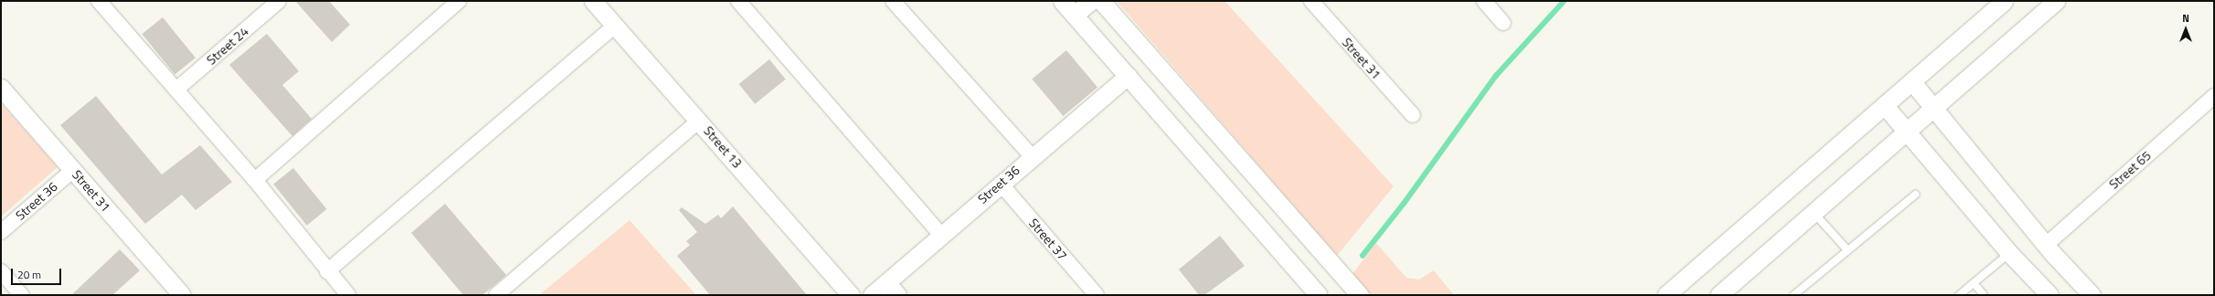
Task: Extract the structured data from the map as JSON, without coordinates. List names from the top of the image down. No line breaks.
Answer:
{"streets":{"street":["Street 24","Street 31","Street 13","Street 65","Street 36","Street 37"]},"crossings":[["Street 31","Street 36"],["Street 36","Street 37"]],"scale_bar":"20 m","north":"top"}
